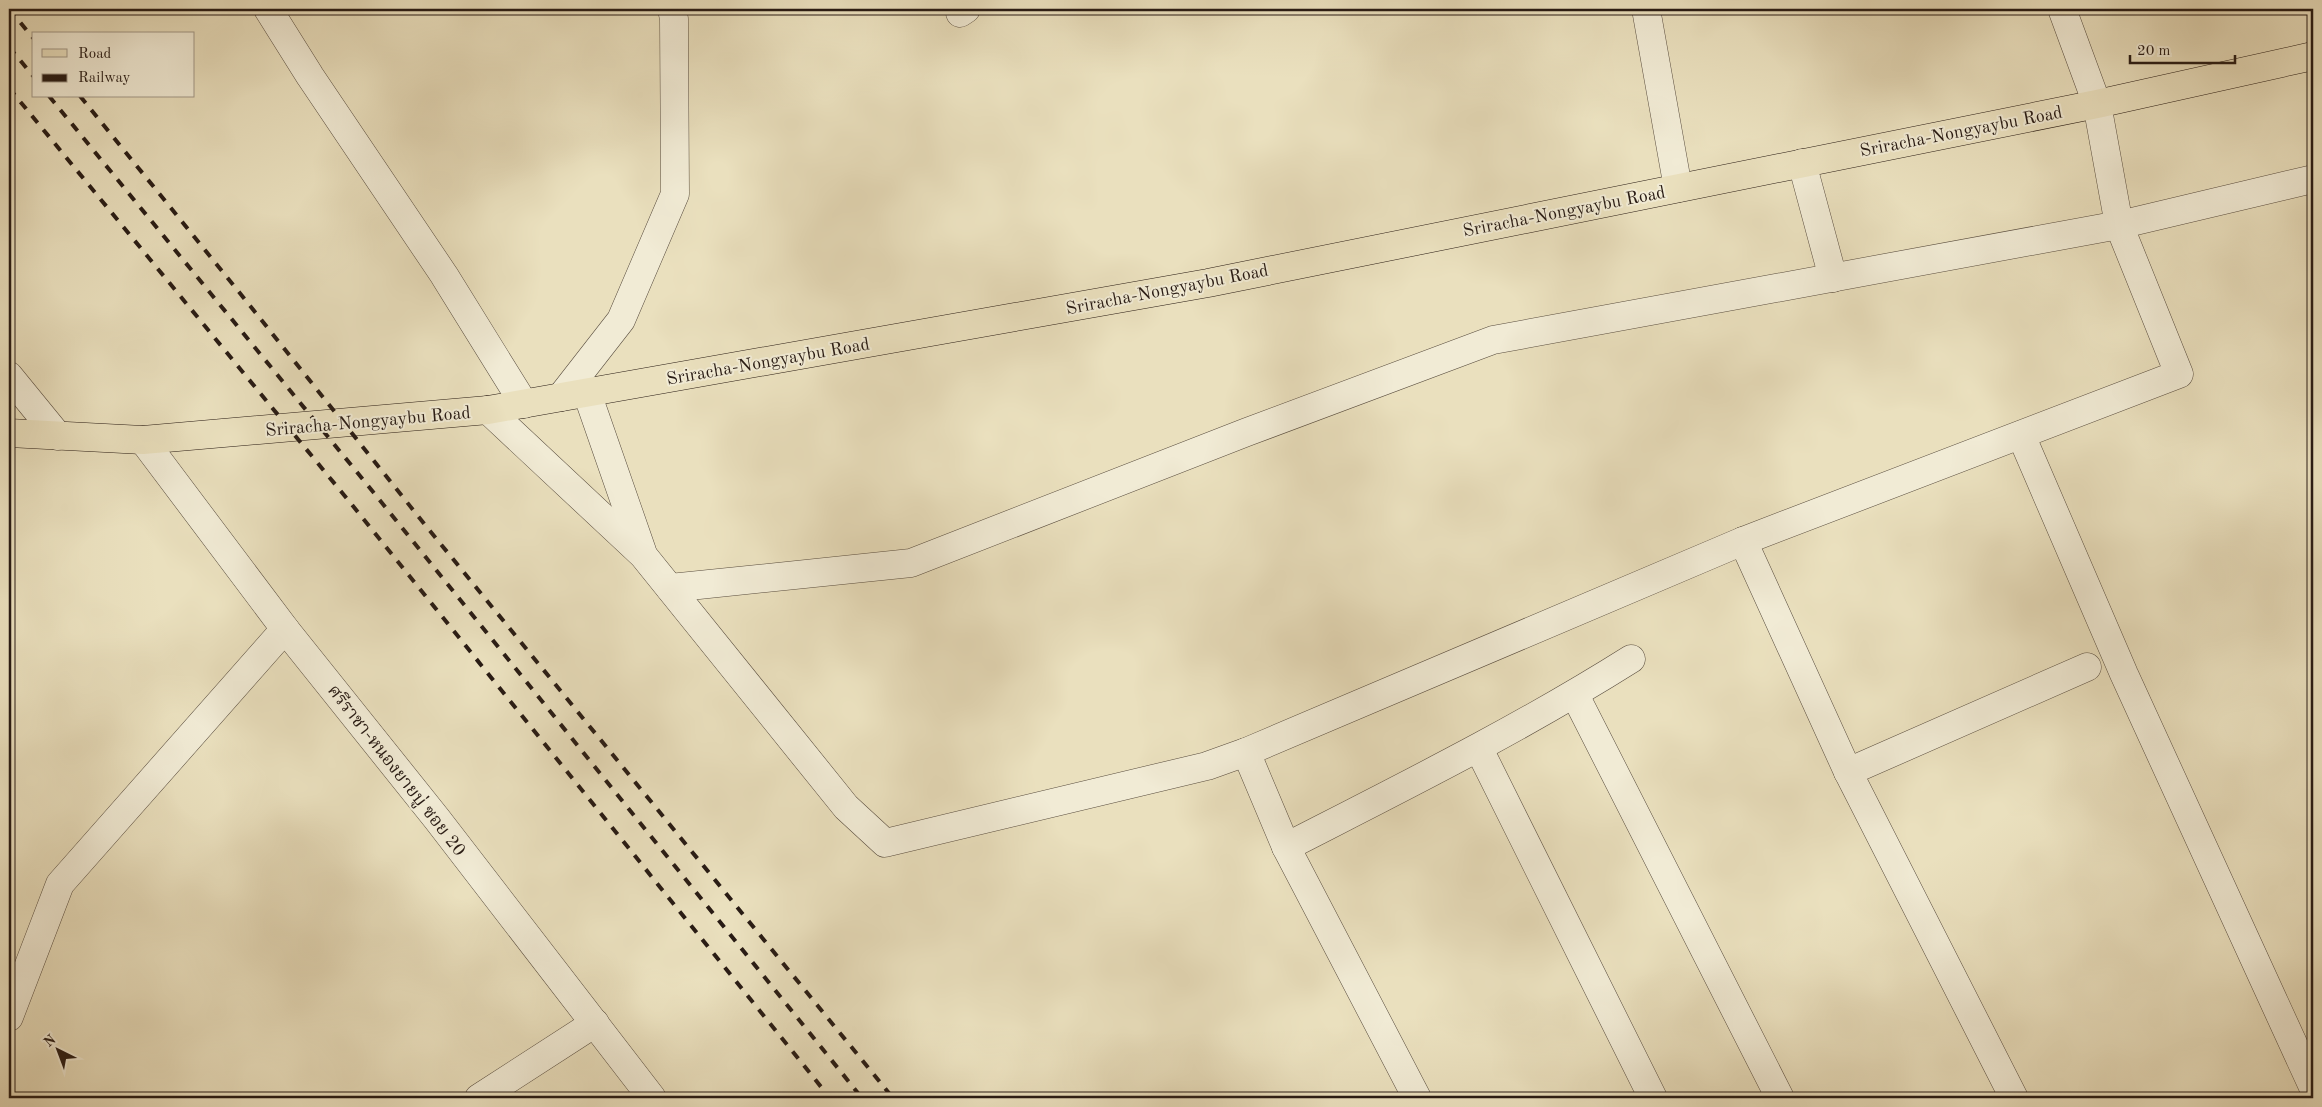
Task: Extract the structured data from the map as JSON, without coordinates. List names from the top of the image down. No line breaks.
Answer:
{"streets":{"main road":["Sriracha-Nongyaybu Road"],"street":["ศรีราชา-หนองยายบู่ ซอย 20"]},"crossings":[["Sriracha-Nongyaybu Road","ศรีราชา-หนองยายบู่ ซอย 20"]],"legend":["Road","Railway"],"scale_bar":"20 m","north":"top left"}
